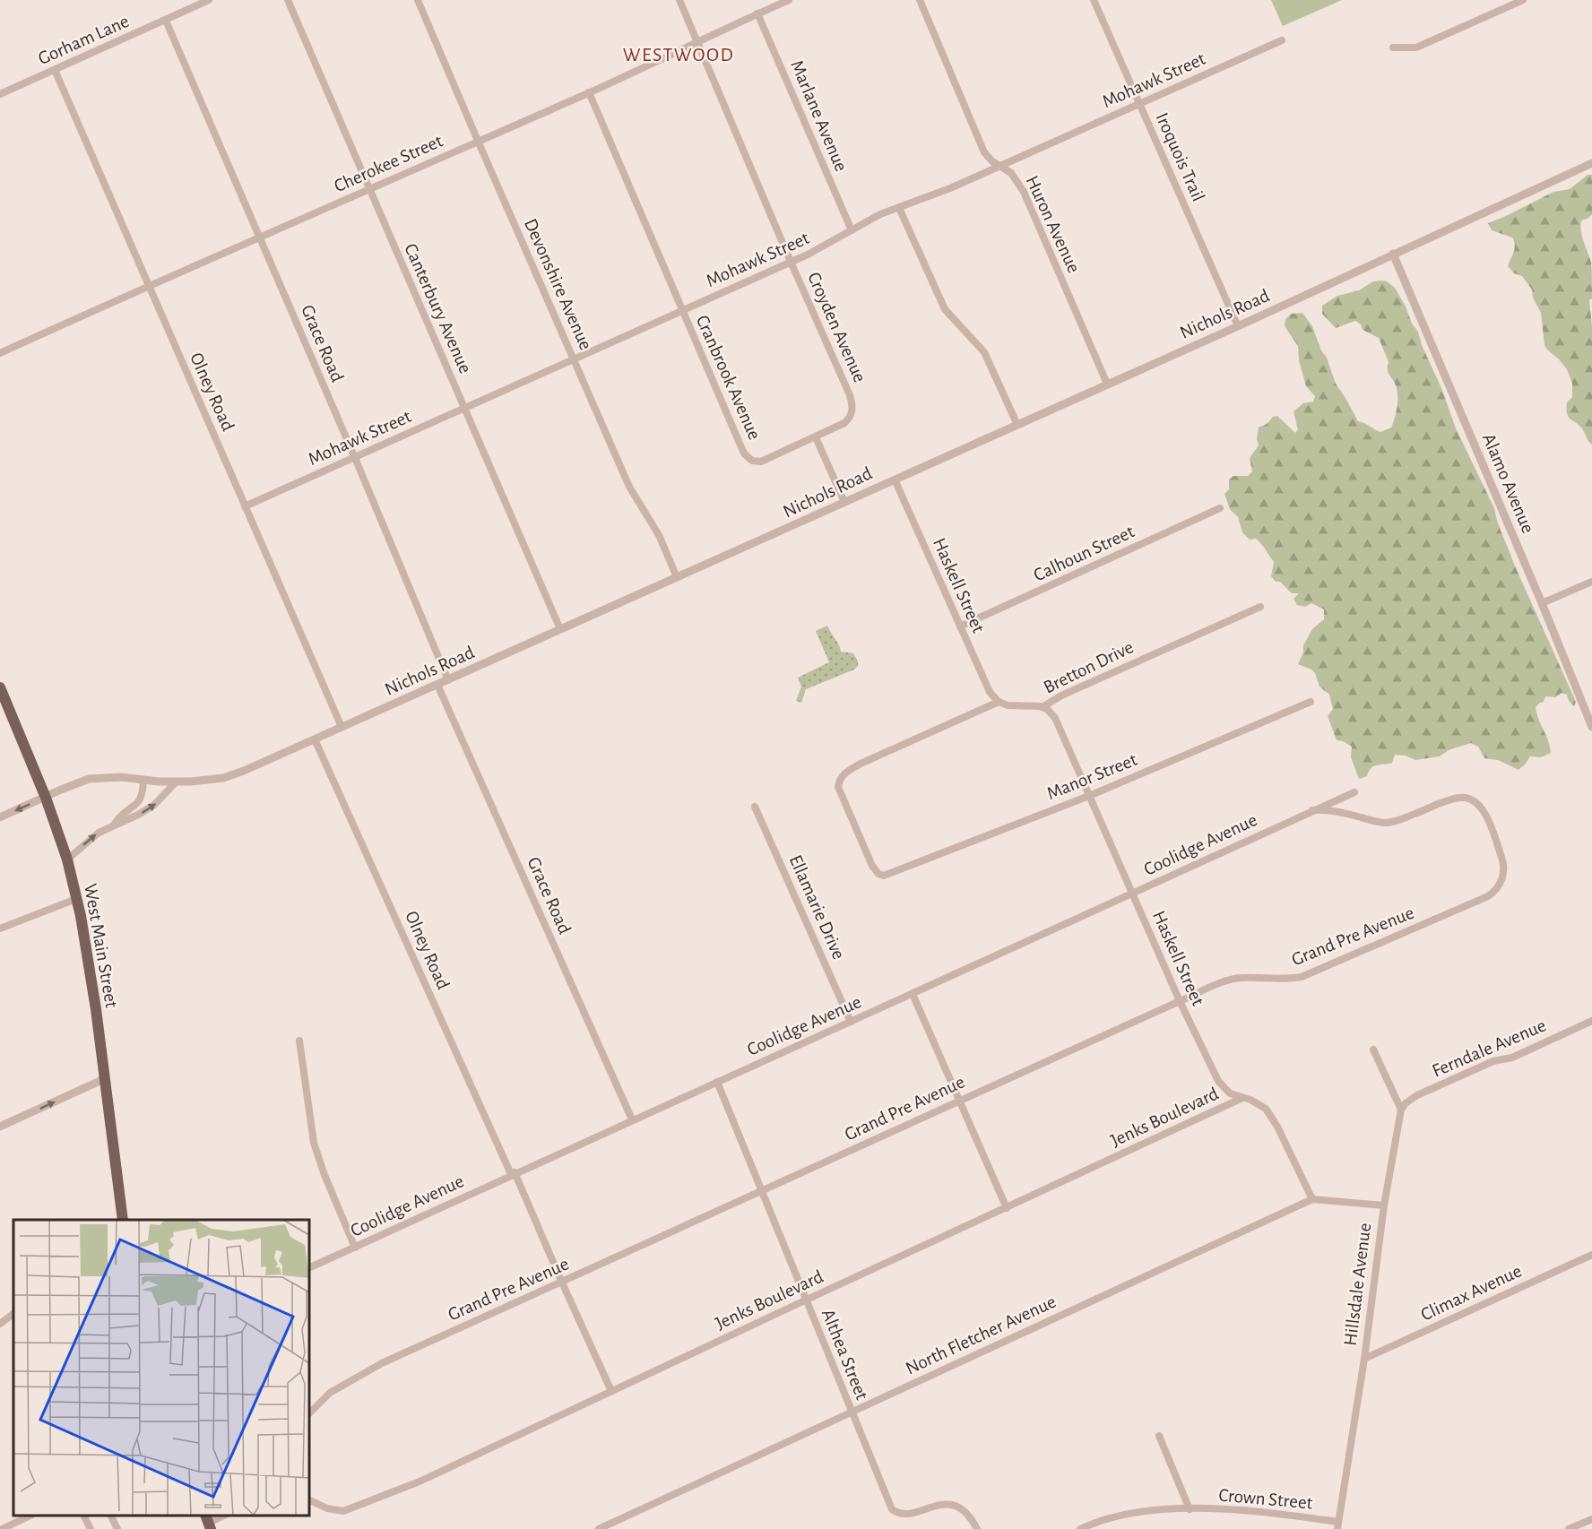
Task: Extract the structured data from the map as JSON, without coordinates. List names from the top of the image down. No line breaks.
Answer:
{"streets":{"main road":["West Main Street"],"street":["Gorham Lane","Mohawk Street","Marlane Avenue","Iroquois Trail","Cherokee Street","Huron Avenue","Devonshire Avenue","Canterbury Avenue","Nichols Road","Croyden Avenue","Grace Road","Cranbrook Avenue","Olney Road","Alamo Avenue","Calhoun Street","Haskell Street","Bretton Drive","Manor Street","Coolidge Avenue","Ellamarie Drive","Grand Pre Avenue","Ferndale Avenue","Jenks Boulevard","Hillsdale Avenue","Climax Avenue","North Fletcher Avenue","Althea Street","Crown Street"]},"crossings":[["Gorham Lane","Grace Road"],["Gorham Lane","Olney Road"],["Mohawk Street","Marlane Avenue"],["Mohawk Street","Iroquois Trail"],["Mohawk Street","Huron Avenue"],["Mohawk Street","Devonshire Avenue"],["Mohawk Street","Canterbury Avenue"],["Mohawk Street","Croyden Avenue"],["Mohawk Street","Grace Road"],["Mohawk Street","Cranbrook Avenue"],["Mohawk Street","Olney Road"],["Marlane Avenue","Cherokee Street"],["Iroquois Trail","Nichols Road"],["Cherokee Street","Devonshire Avenue"],["Cherokee Street","Canterbury Avenue"],["Cherokee Street","Croyden Avenue"],["Cherokee Street","Grace Road"],["Cherokee Street","Cranbrook Avenue"],["Cherokee Street","Olney Road"],["Huron Avenue","Nichols Road"],["Devonshire Avenue","Nichols Road"],["Canterbury Avenue","Nichols Road"],["Nichols Road","Grace Road"],["Nichols Road","Olney Road"],["Nichols Road","Alamo Avenue"],["Nichols Road","Haskell Street"],["Nichols Road","West Main Street"],["Croyden Avenue","Cranbrook Avenue"],["Grace Road","Coolidge Avenue"],["Olney Road","Coolidge Avenue"],["Olney Road","Grand Pre Avenue"],["Olney Road","Jenks Boulevard"],["Calhoun Street","Haskell Street"],["Haskell Street","Bretton Drive"],["Haskell Street","Manor Street"],["Haskell Street","Coolidge Avenue"],["Haskell Street","Grand Pre Avenue"],["Haskell Street","Jenks Boulevard"],["Haskell Street","North Fletcher Avenue"],["Bretton Drive","Manor Street"],["Coolidge Avenue","Ellamarie Drive"],["Coolidge Avenue","Grand Pre Avenue"],["Coolidge Avenue","Althea Street"],["Grand Pre Avenue","Althea Street"],["Ferndale Avenue","Hillsdale Avenue"],["Jenks Boulevard","Althea Street"],["Hillsdale Avenue","Climax Avenue"],["Hillsdale Avenue","North Fletcher Avenue"],["Hillsdale Avenue","Crown Street"],["North Fletcher Avenue","Althea Street"]],"districts":["WESTWOOD"]}
